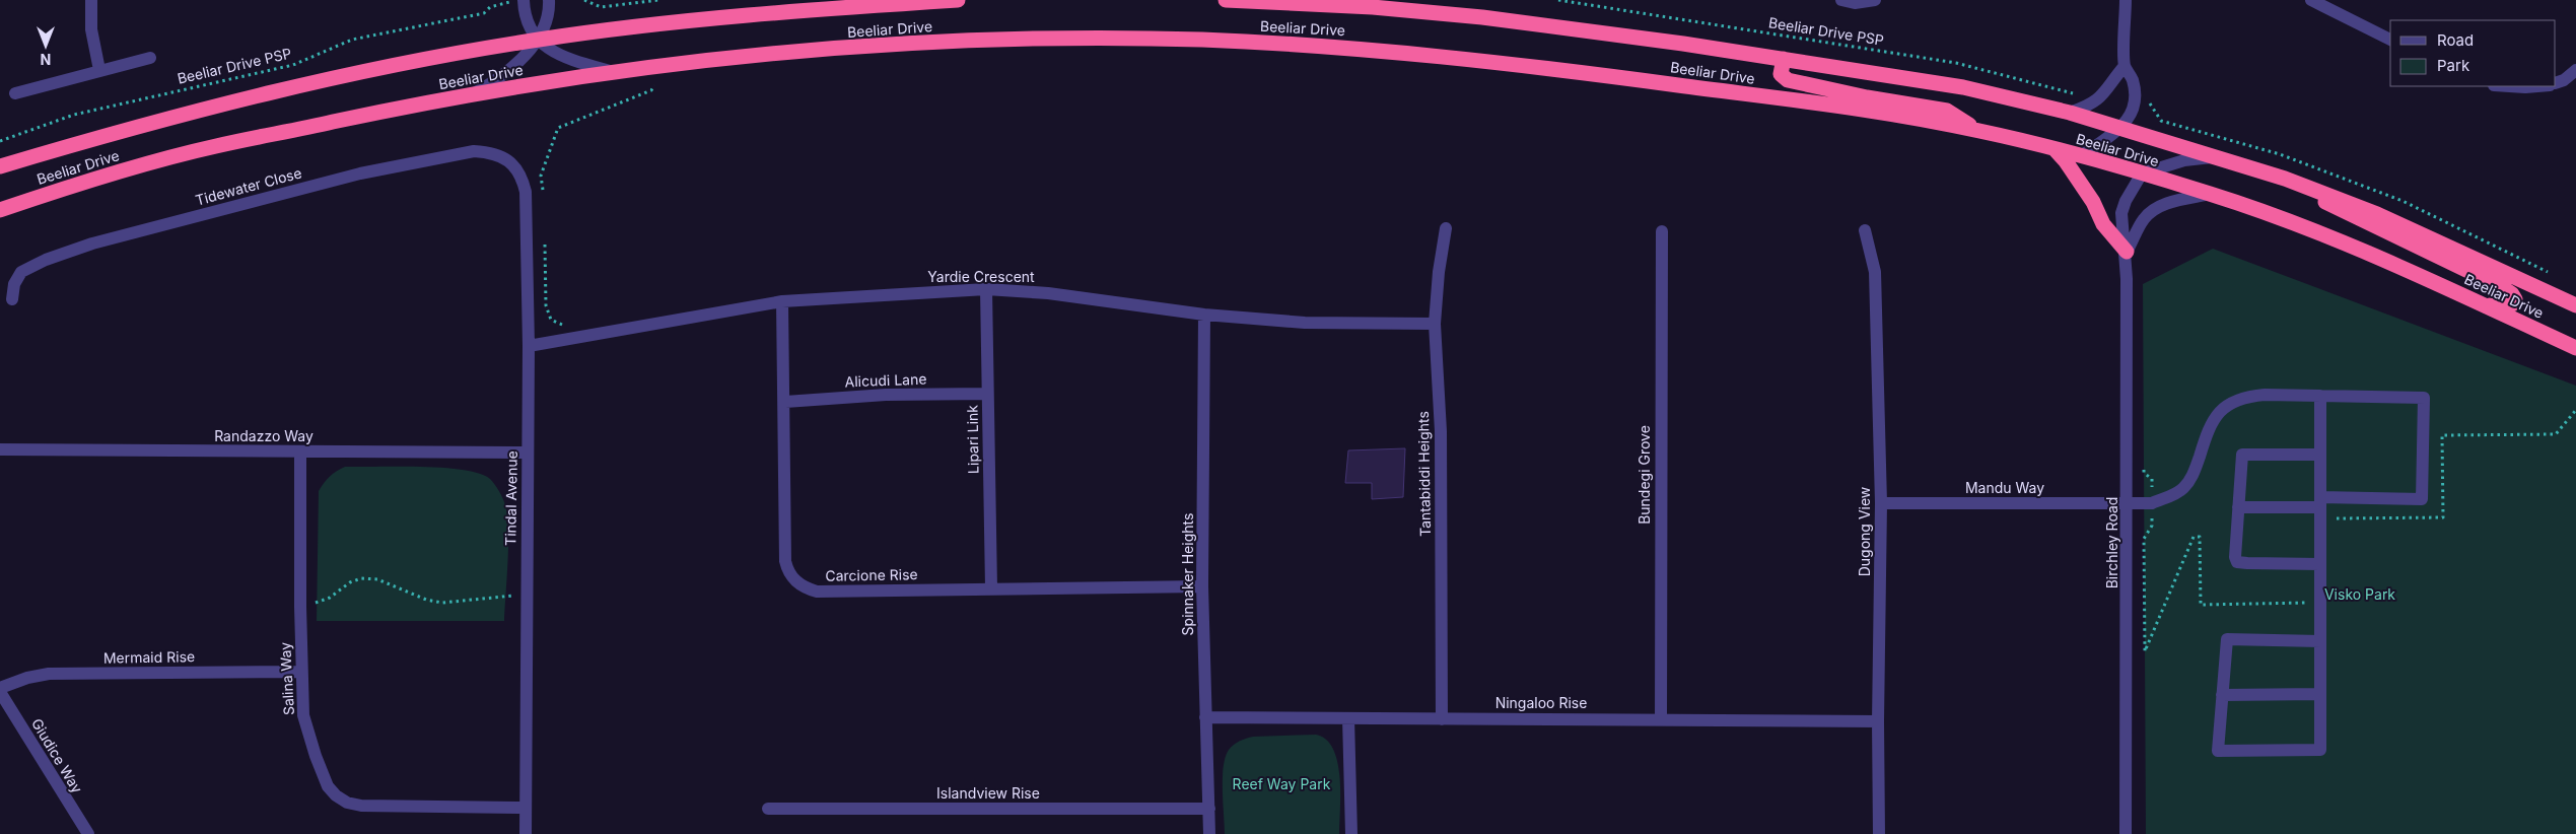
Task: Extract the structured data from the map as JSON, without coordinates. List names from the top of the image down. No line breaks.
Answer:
{"streets":{"highway":["Beeliar Drive"],"street":["Tidewater Close","Yardie Crescent","Alicudi Lane","Randazzo Way","Lipari Link","Tantabiddi Heights","Bundegi Grove","Mandu Way","Tindal Avenue","Dugong View","Birchley Road","Spinnaker Heights","Carcione Rise","Mermaid Rise","Salina Way","Ningaloo Rise","Giudice Way","Islandview Rise"],"path":["Beeliar Drive PSP"]},"crossings":[["Beeliar Drive","Birchley Road"],["Tidewater Close","Tindal Avenue"],["Yardie Crescent","Lipari Link"],["Yardie Crescent","Tantabiddi Heights"],["Yardie Crescent","Tindal Avenue"],["Yardie Crescent","Spinnaker Heights"],["Yardie Crescent","Carcione Rise"],["Alicudi Lane","Lipari Link"],["Alicudi Lane","Carcione Rise"],["Randazzo Way","Tindal Avenue"],["Randazzo Way","Salina Way"],["Lipari Link","Carcione Rise"],["Tantabiddi Heights","Ningaloo Rise"],["Bundegi Grove","Ningaloo Rise"],["Mandu Way","Dugong View"],["Mandu Way","Birchley Road"],["Tindal Avenue","Salina Way"],["Dugong View","Ningaloo Rise"],["Spinnaker Heights","Carcione Rise"],["Spinnaker Heights","Ningaloo Rise"],["Spinnaker Heights","Islandview Rise"],["Mermaid Rise","Salina Way"]],"parks":["Visko Park","Reef Way Park"],"legend":["Road","Park"],"north":"bottom"}
